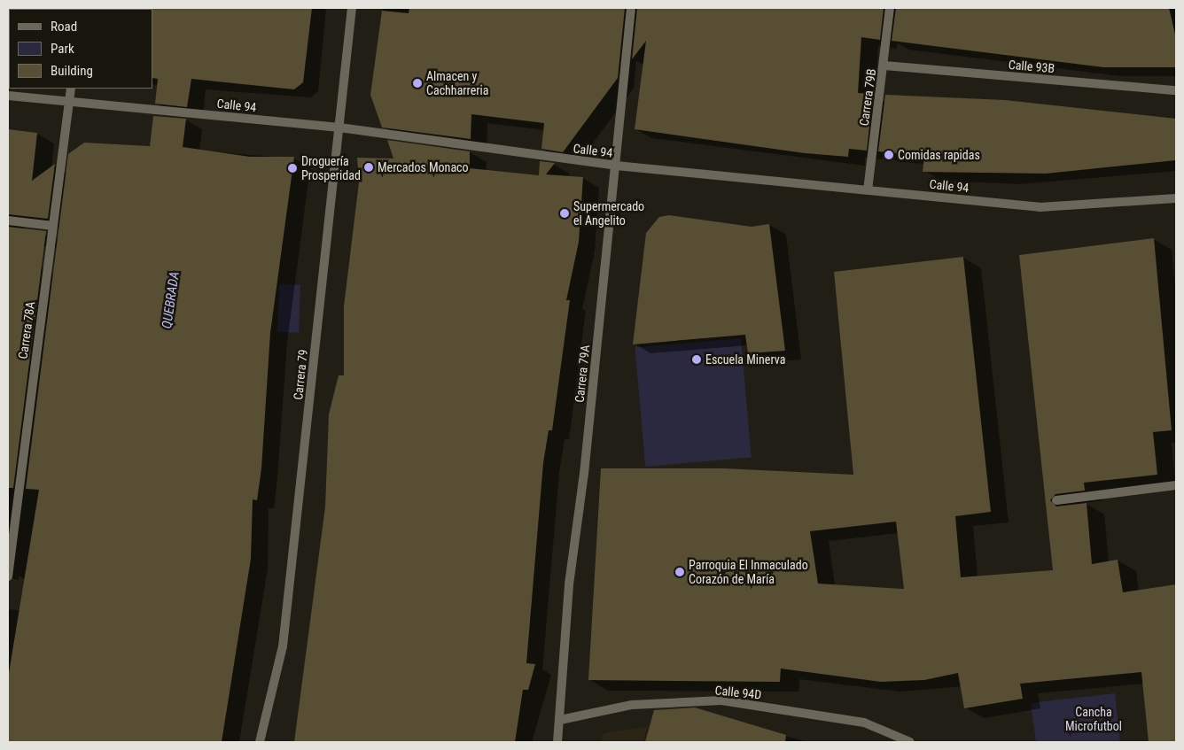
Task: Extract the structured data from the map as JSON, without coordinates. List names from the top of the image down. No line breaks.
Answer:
{"streets":{"street":["Calle 93B","Carrera 79B","Calle 94","Carrera 78A","Carrera 79A","Carrera 79","Calle 94D"]},"crossings":[["Calle 93B","Carrera 79B"],["Carrera 79B","Calle 94"],["Calle 94","Carrera 78A"],["Calle 94","Carrera 79A"],["Calle 94","Carrera 79"],["Carrera 79A","Calle 94D"]],"water":["QUEBRADA"],"parks":["Cancha Microfutbol"],"places":["Almacen y Cachharreria","Comidas rapidas","Mercados Monaco","Droguería Prosperidad","Supermercado el Angelito","Escuela Minerva","Parroquia El Inmaculado Corazón de María"],"legend":["Road","Park","Building"]}
